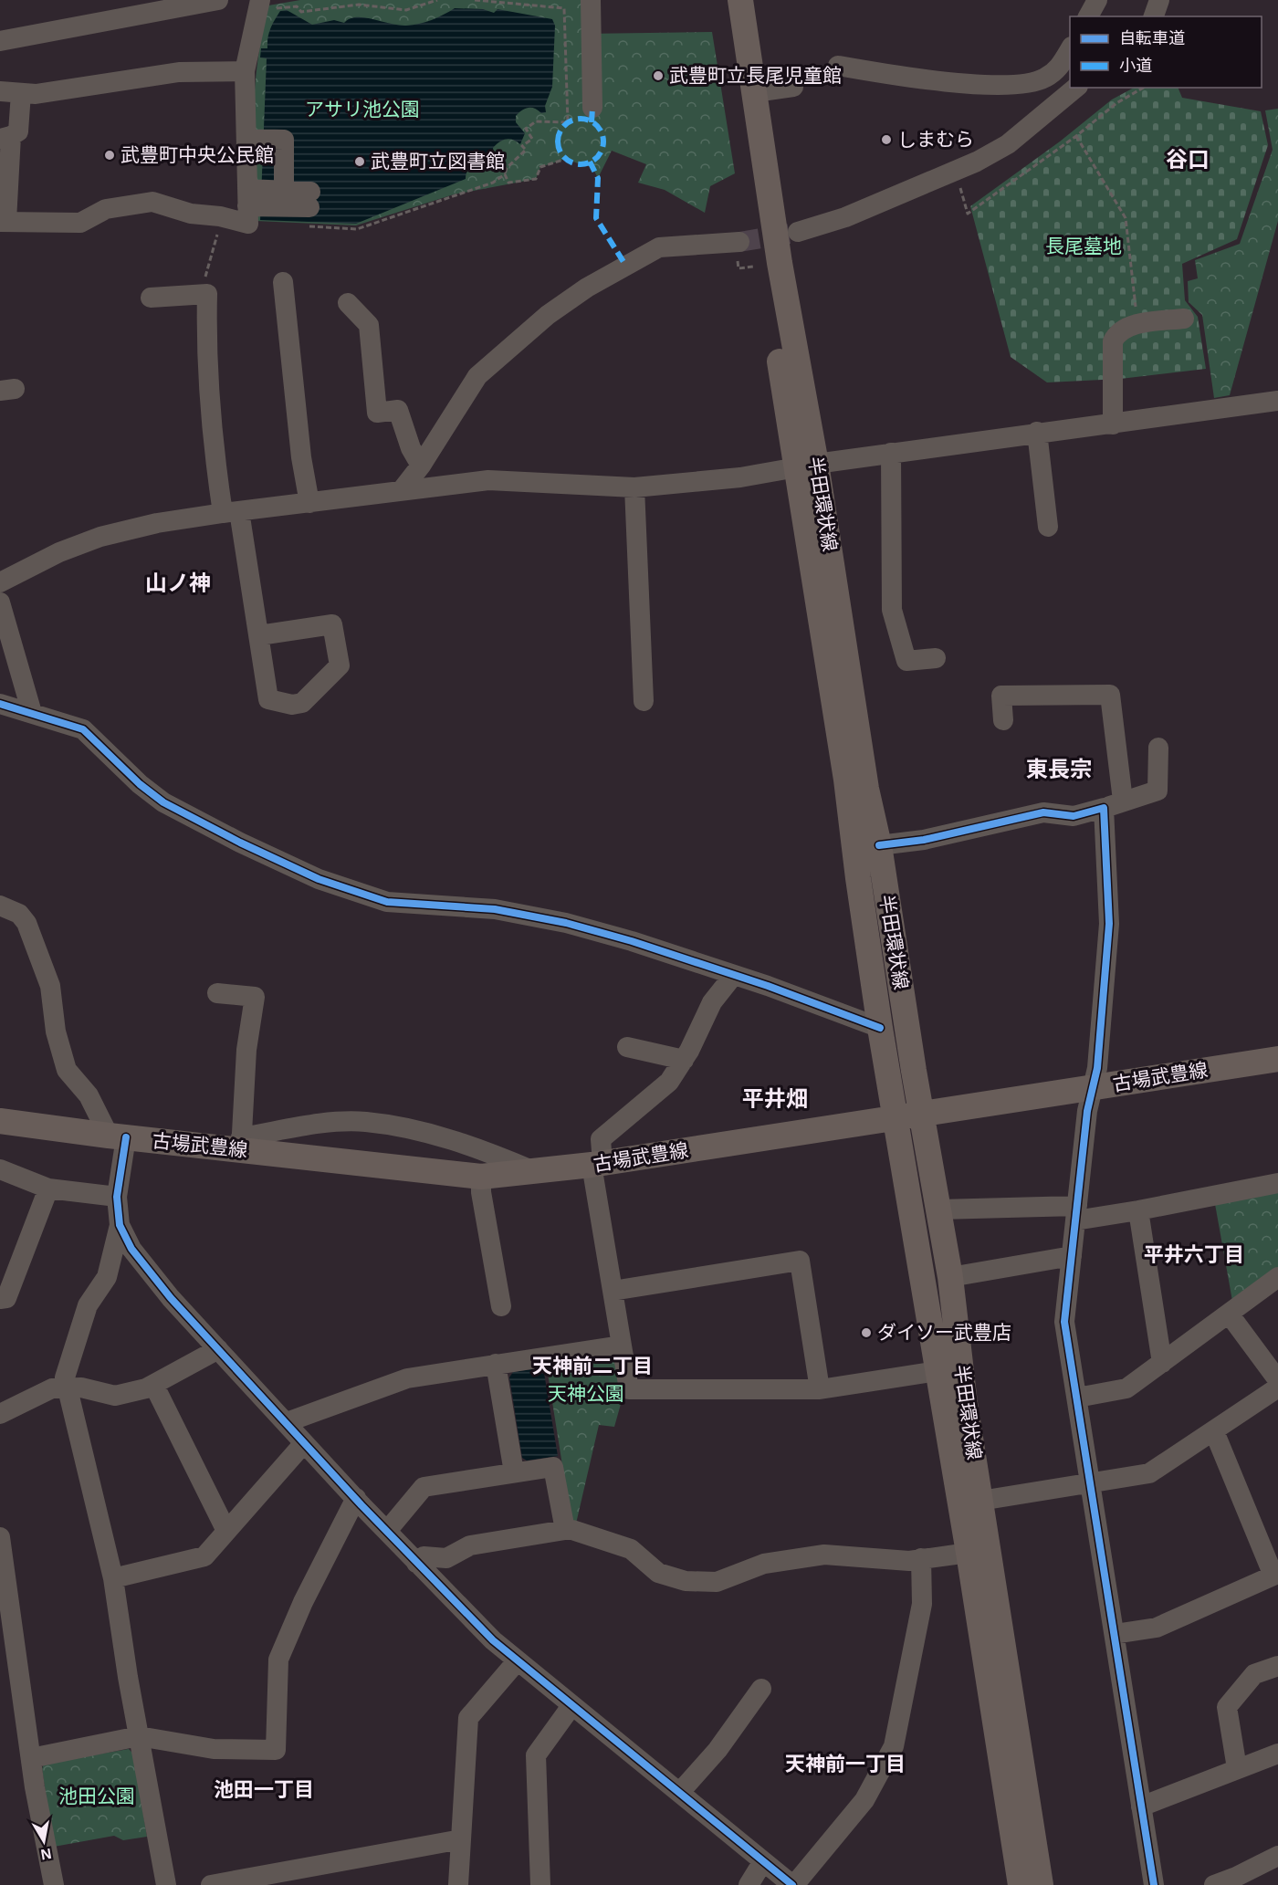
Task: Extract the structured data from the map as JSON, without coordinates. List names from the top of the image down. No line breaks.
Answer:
{"streets":{"main road":["半田環状線","古場武豊線"]},"crossings":[["半田環状線","古場武豊線"]],"districts":["谷口","山ノ神","東長宗","平井畑","平井六丁目","天神前二丁目","天神前一丁目","池田一丁目"],"parks":["アサリ池公園","長尾墓地","天神公園","池田公園"],"places":["武豊町立長尾児童館","しまむら","武豊町中央公民館","武豊町立図書館","ダイソー武豊店"],"legend":["自転車道","小道"],"north":"bottom"}
